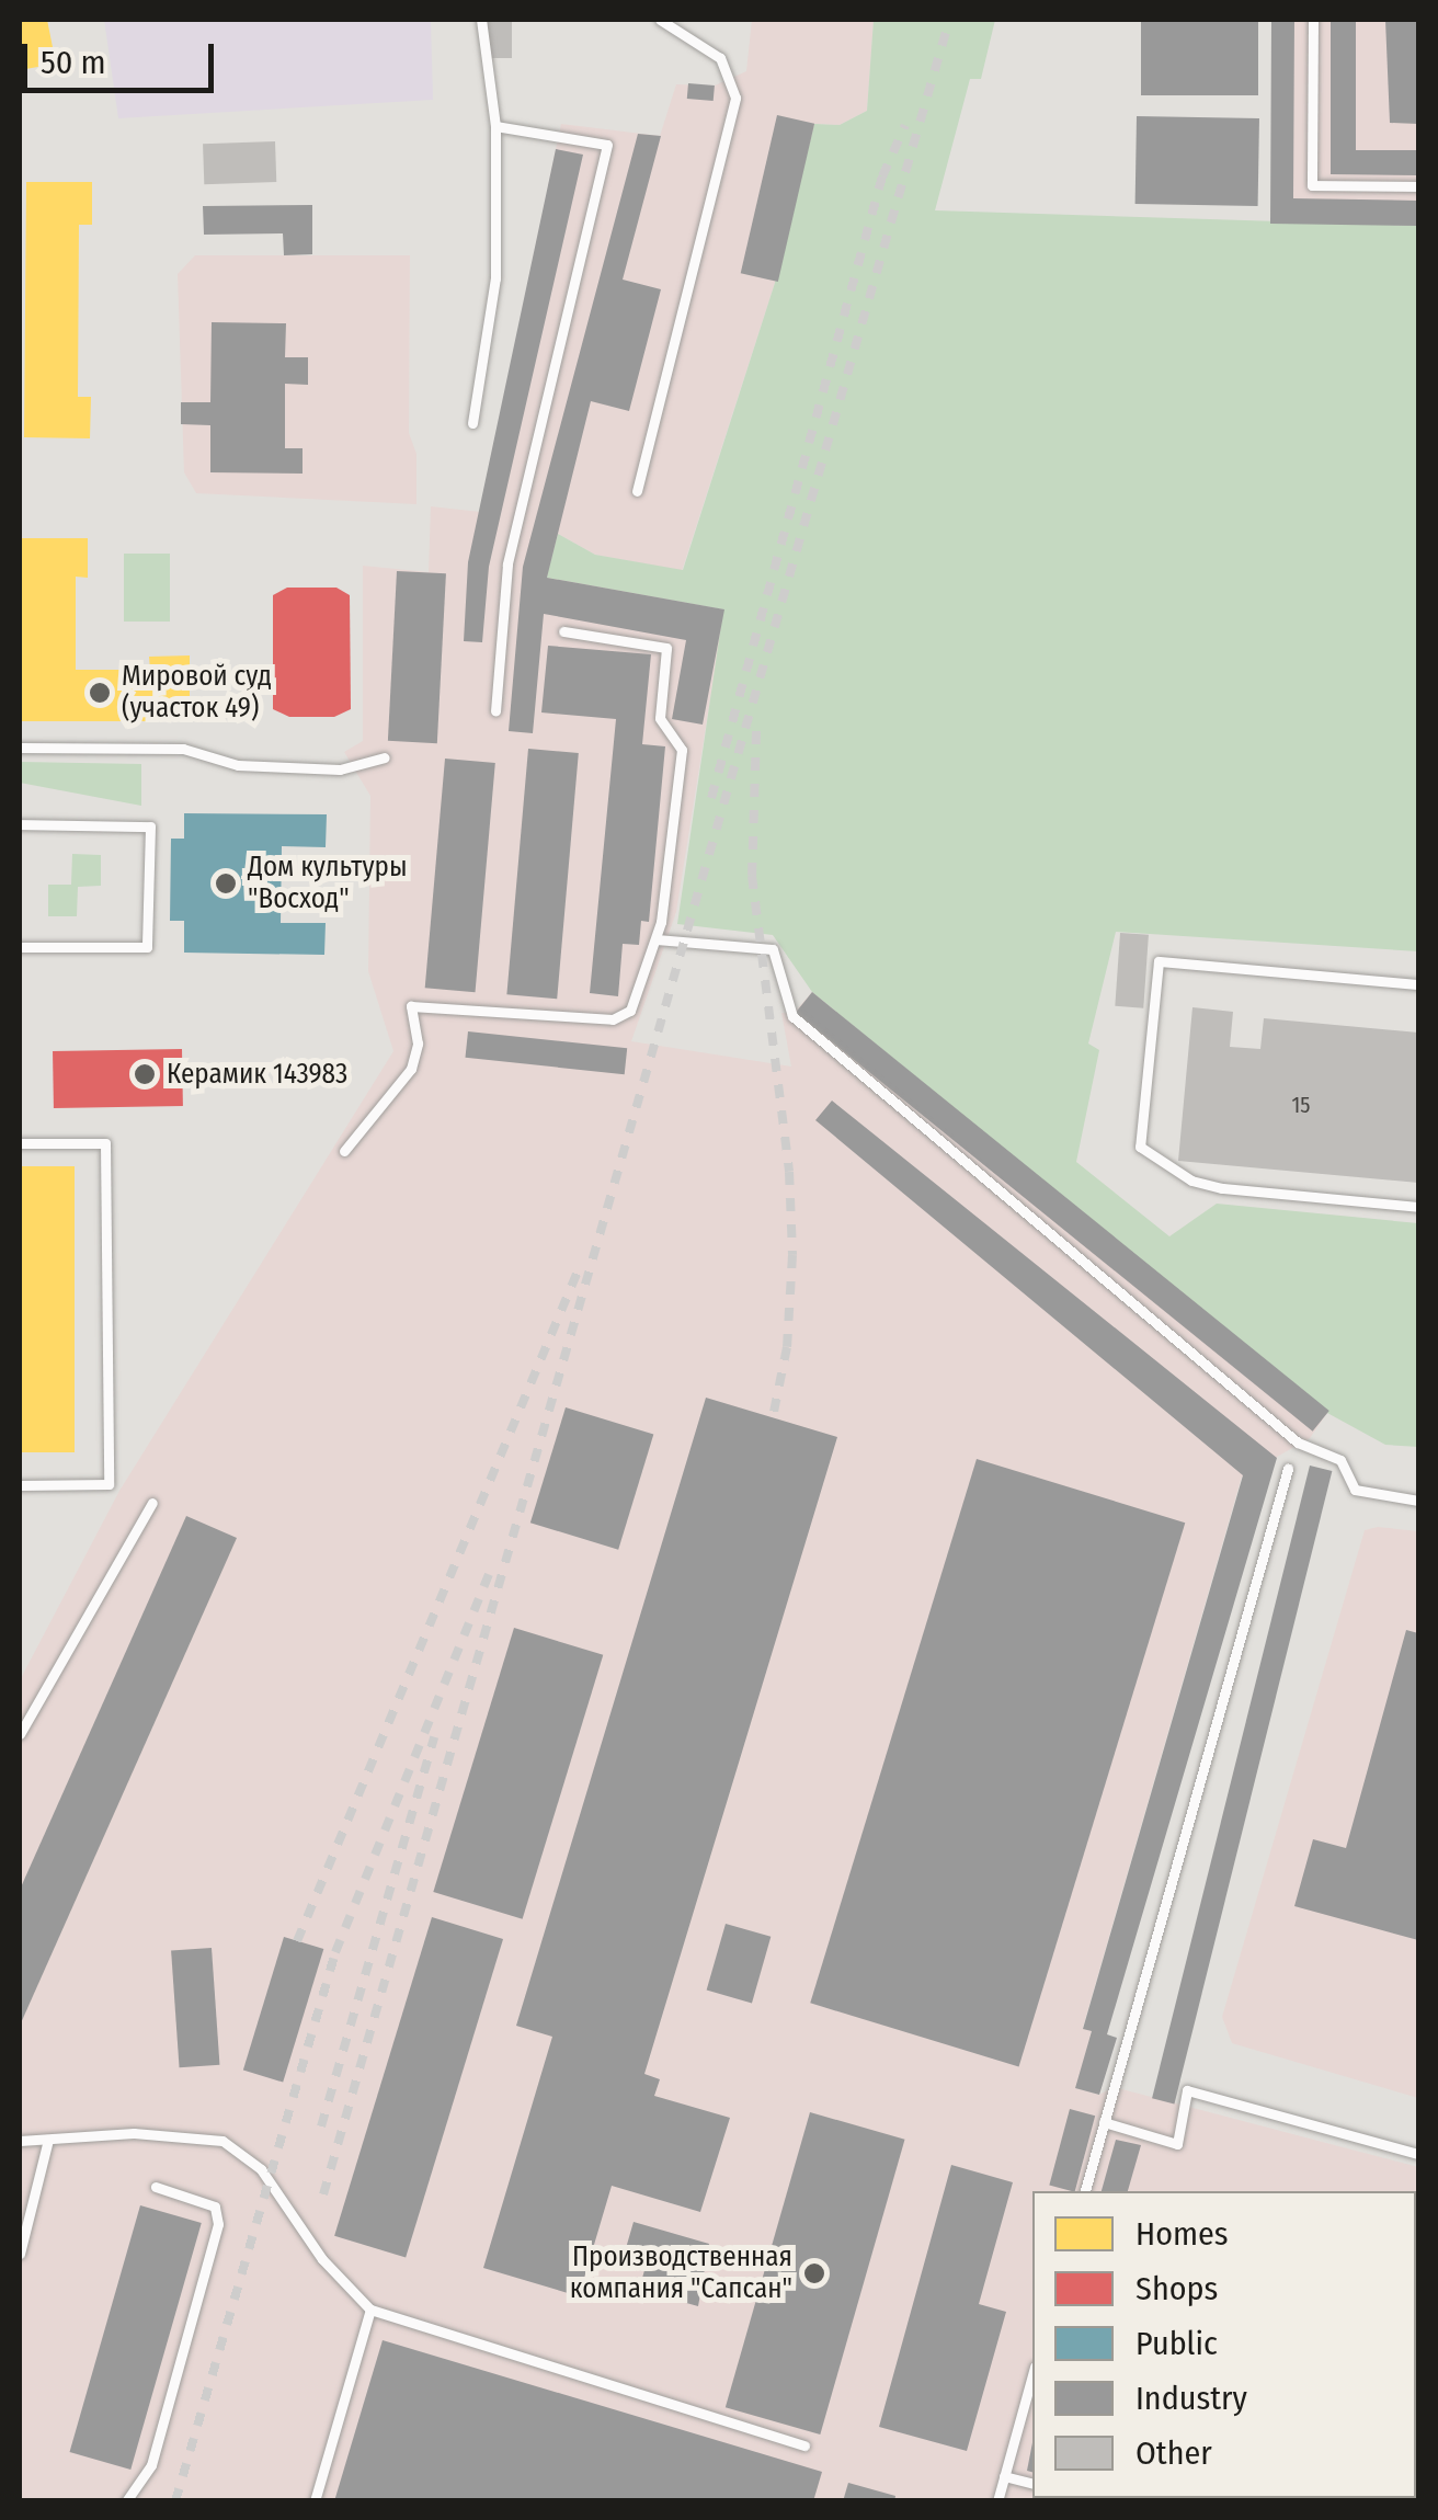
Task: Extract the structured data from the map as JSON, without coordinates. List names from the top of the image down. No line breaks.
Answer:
{"places":["Мировой суд (участок 49)","Дом культуры \"Восход\"","Керамик 143983","Производственная компания \"Сапсан\""],"house_numbers":["15"],"legend":["Homes","Shops","Public","Industry","Other"],"scale_bar":"50 m"}
